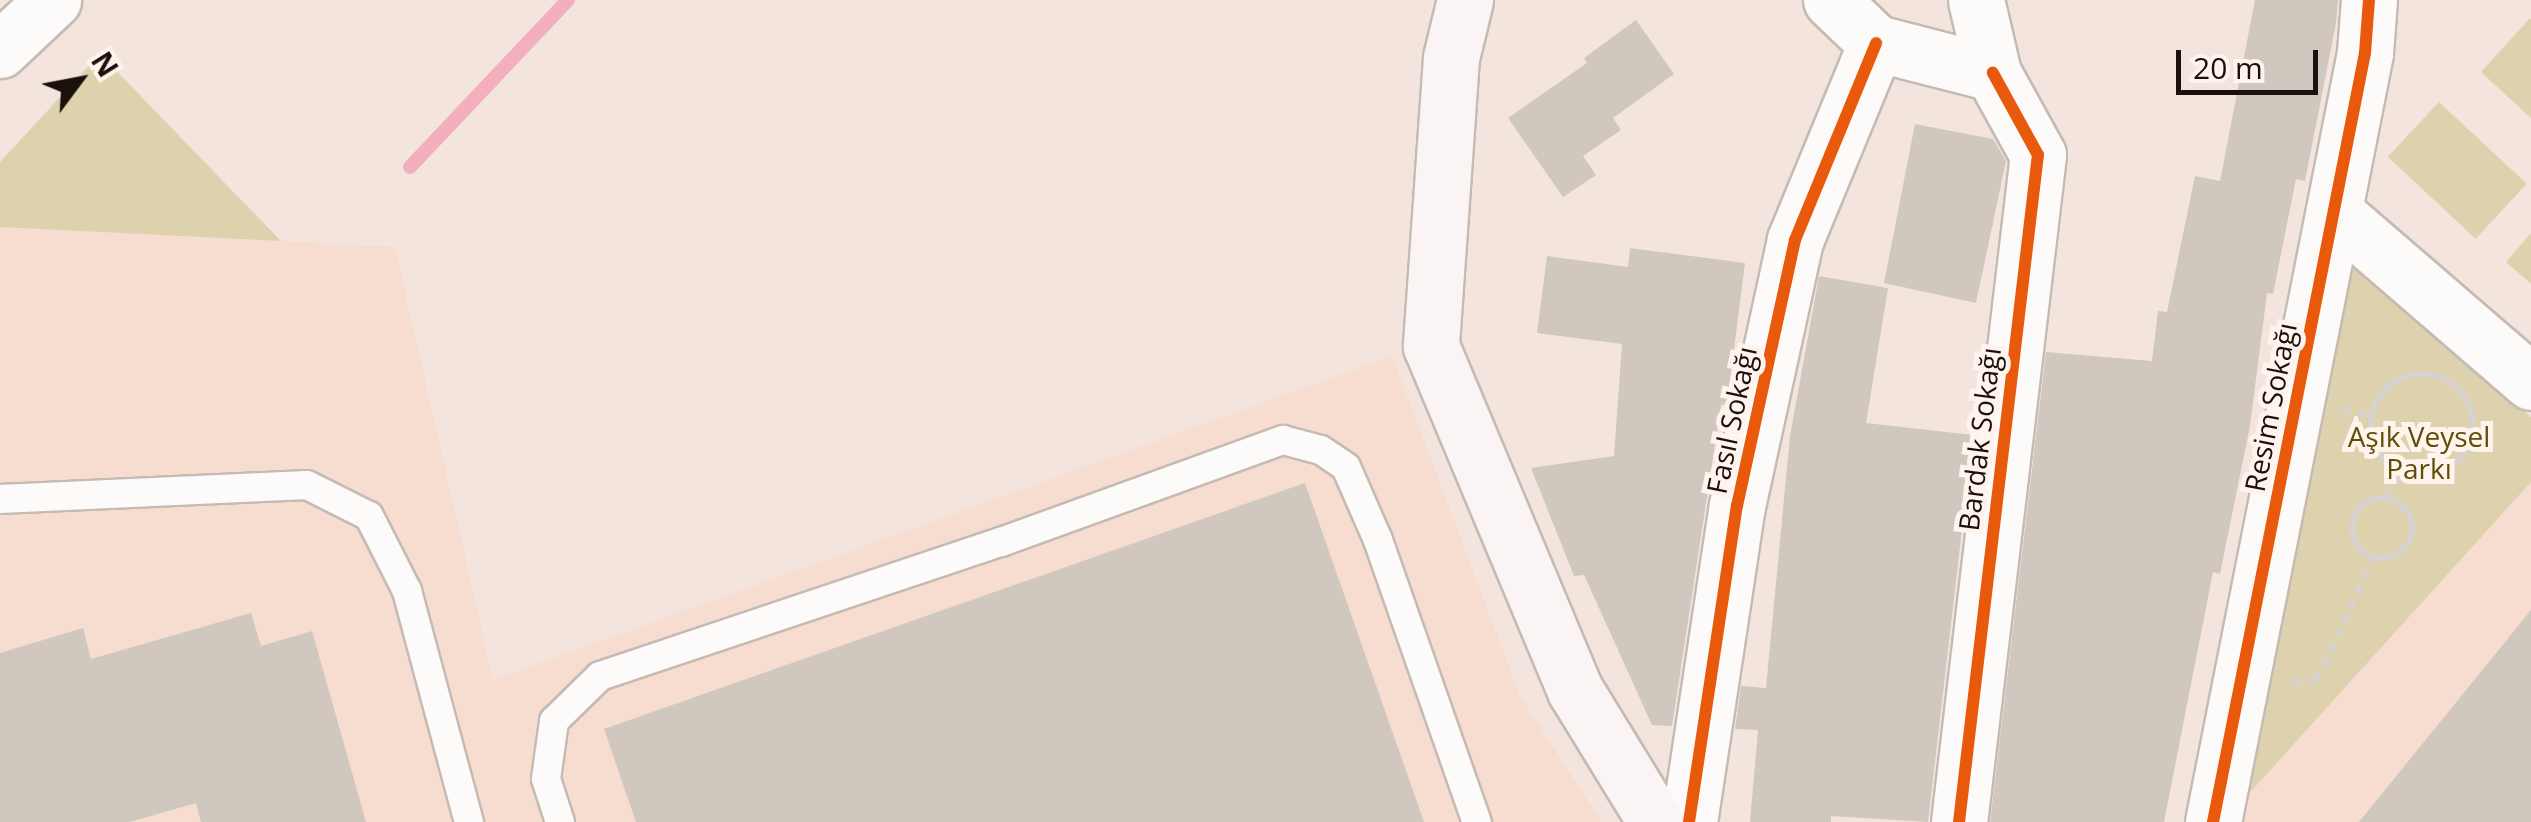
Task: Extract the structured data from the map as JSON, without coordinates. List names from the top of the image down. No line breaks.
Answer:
{"streets":{"street":["Resim Sokağı","Fasıl Sokağı","Bardak Sokağı"]},"parks":["Aşık Veysel Parkı"],"scale_bar":"20 m","north":"top right"}
